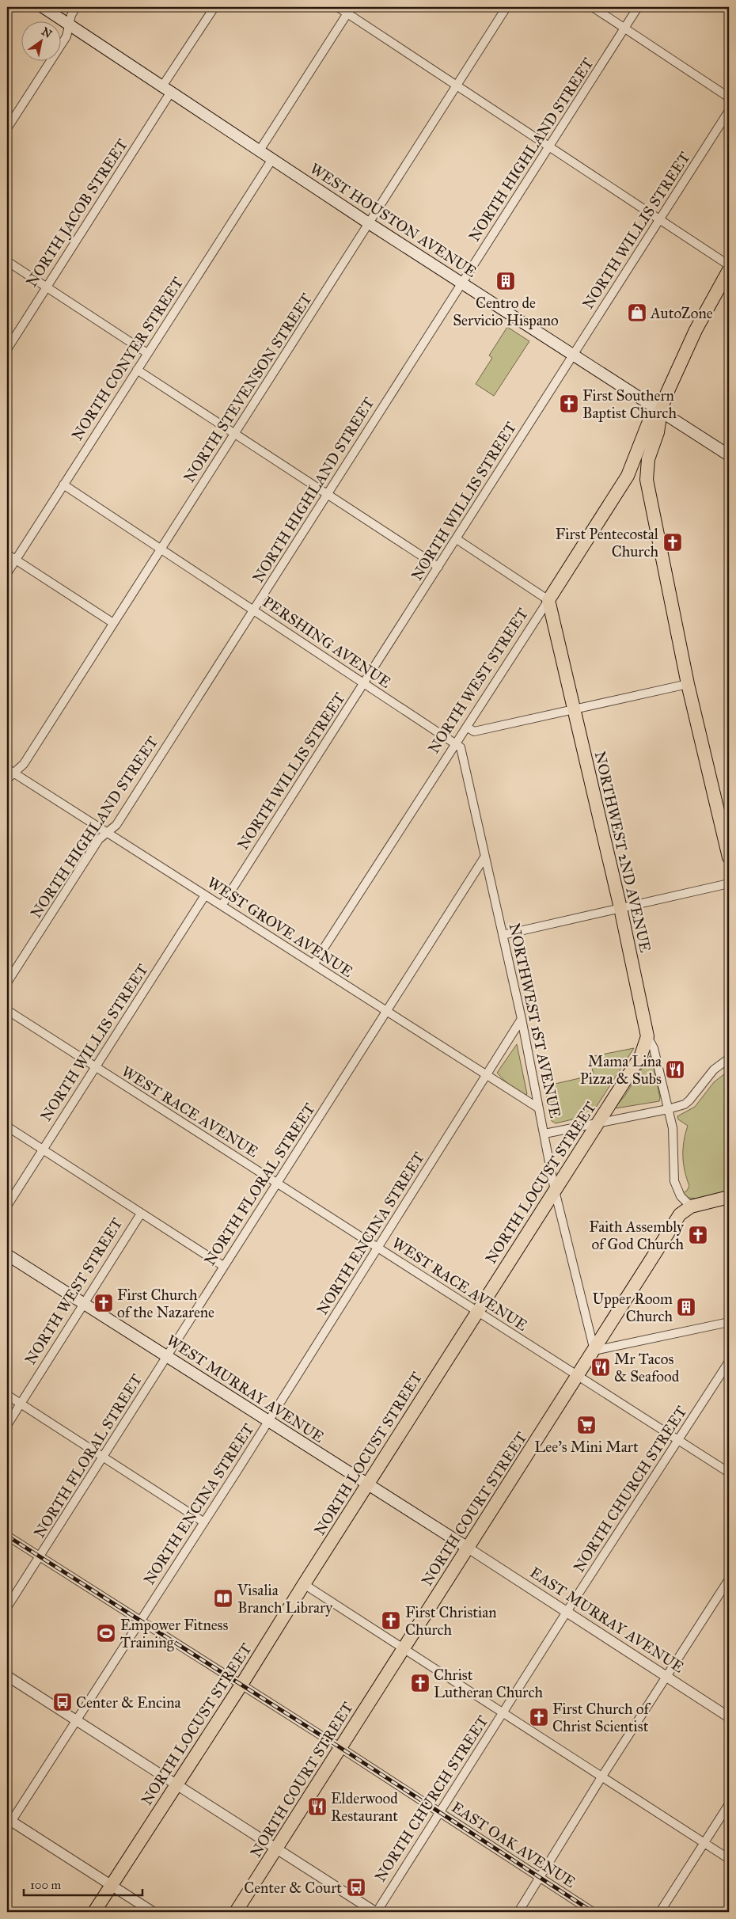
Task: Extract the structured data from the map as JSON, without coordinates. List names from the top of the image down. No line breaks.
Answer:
{"streets":{"main road":["WEST HOUSTON AVENUE","NORTH WEST STREET","NORTHWEST 2ND AVENUE","NORTH LOCUST STREET","WEST MURRAY AVENUE","NORTH COURT STREET"],"street":["NORTH HIGHLAND STREET","NORTH JACOB STREET","NORTH WILLIS STREET","NORTH CONYER STREET","NORTH STEVENSON STREET","PERSHING AVENUE","WEST GROVE AVENUE","NORTHWEST 1ST AVENUE","WEST RACE AVENUE","NORTH FLORAL STREET","NORTH ENCINA STREET","NORTH CHURCH STREET","EAST MURRAY AVENUE","EAST OAK AVENUE"]},"crossings":[["NORTH HIGHLAND STREET","WEST HOUSTON AVENUE"],["NORTH HIGHLAND STREET","PERSHING AVENUE"],["NORTH HIGHLAND STREET","WEST GROVE AVENUE"],["NORTH JACOB STREET","WEST HOUSTON AVENUE"],["WEST HOUSTON AVENUE","NORTH WILLIS STREET"],["WEST HOUSTON AVENUE","NORTH CONYER STREET"],["WEST HOUSTON AVENUE","NORTH STEVENSON STREET"],["WEST HOUSTON AVENUE","NORTH WEST STREET"],["NORTH WILLIS STREET","PERSHING AVENUE"],["NORTH WILLIS STREET","WEST GROVE AVENUE"],["NORTH WILLIS STREET","WEST RACE AVENUE"],["NORTH CONYER STREET","PERSHING AVENUE"],["NORTH STEVENSON STREET","PERSHING AVENUE"],["NORTH STEVENSON STREET","WEST GROVE AVENUE"],["PERSHING AVENUE","NORTH WEST STREET"],["PERSHING AVENUE","NORTHWEST 1ST AVENUE"],["NORTH WEST STREET","NORTHWEST 2ND AVENUE"],["NORTH WEST STREET","WEST GROVE AVENUE"],["NORTH WEST STREET","NORTHWEST 1ST AVENUE"],["NORTH WEST STREET","WEST MURRAY AVENUE"],["NORTHWEST 2ND AVENUE","NORTH LOCUST STREET"],["NORTHWEST 2ND AVENUE","NORTH COURT STREET"],["WEST GROVE AVENUE","NORTHWEST 1ST AVENUE"],["WEST GROVE AVENUE","NORTH FLORAL STREET"],["WEST GROVE AVENUE","NORTH ENCINA STREET"],["NORTHWEST 1ST AVENUE","NORTH LOCUST STREET"],["NORTHWEST 1ST AVENUE","NORTH FLORAL STREET"],["NORTHWEST 1ST AVENUE","NORTH ENCINA STREET"],["NORTHWEST 1ST AVENUE","NORTH COURT STREET"],["WEST RACE AVENUE","NORTH LOCUST STREET"],["WEST RACE AVENUE","NORTH FLORAL STREET"],["WEST RACE AVENUE","NORTH ENCINA STREET"],["WEST RACE AVENUE","NORTH CHURCH STREET"],["WEST RACE AVENUE","NORTH COURT STREET"],["NORTH LOCUST STREET","WEST MURRAY AVENUE"],["NORTH LOCUST STREET","EAST OAK AVENUE"],["NORTH FLORAL STREET","WEST MURRAY AVENUE"],["NORTH FLORAL STREET","EAST OAK AVENUE"],["NORTH ENCINA STREET","WEST MURRAY AVENUE"],["NORTH ENCINA STREET","EAST OAK AVENUE"],["WEST MURRAY AVENUE","NORTH COURT STREET"],["WEST MURRAY AVENUE","EAST MURRAY AVENUE"],["NORTH CHURCH STREET","EAST MURRAY AVENUE"],["NORTH CHURCH STREET","EAST OAK AVENUE"],["NORTH COURT STREET","EAST MURRAY AVENUE"],["NORTH COURT STREET","EAST OAK AVENUE"]],"places":{"building":["Centro de Servicio Hispano","Upper Room Church"],"shop":["AutoZone"],"church":["First Southern Baptist Church","First Pentecostal Church","Faith Assembly of God Church","First Church of the Nazarene","First Christian Church","Christ Lutheran Church","First Church of Christ Scientist"],"restaurant":["Mama Lina Pizza & Subs","Mr Tacos & Seafood","Elderwood Restaurant"],"supermarket":["Lee's Mini Mart"],"library":["Visalia Branch Library"],"sports":["Empower Fitness Training"],"bus stop":["Center & Encina","Center & Court"]},"scale_bar":"100 m","north":"top right"}
